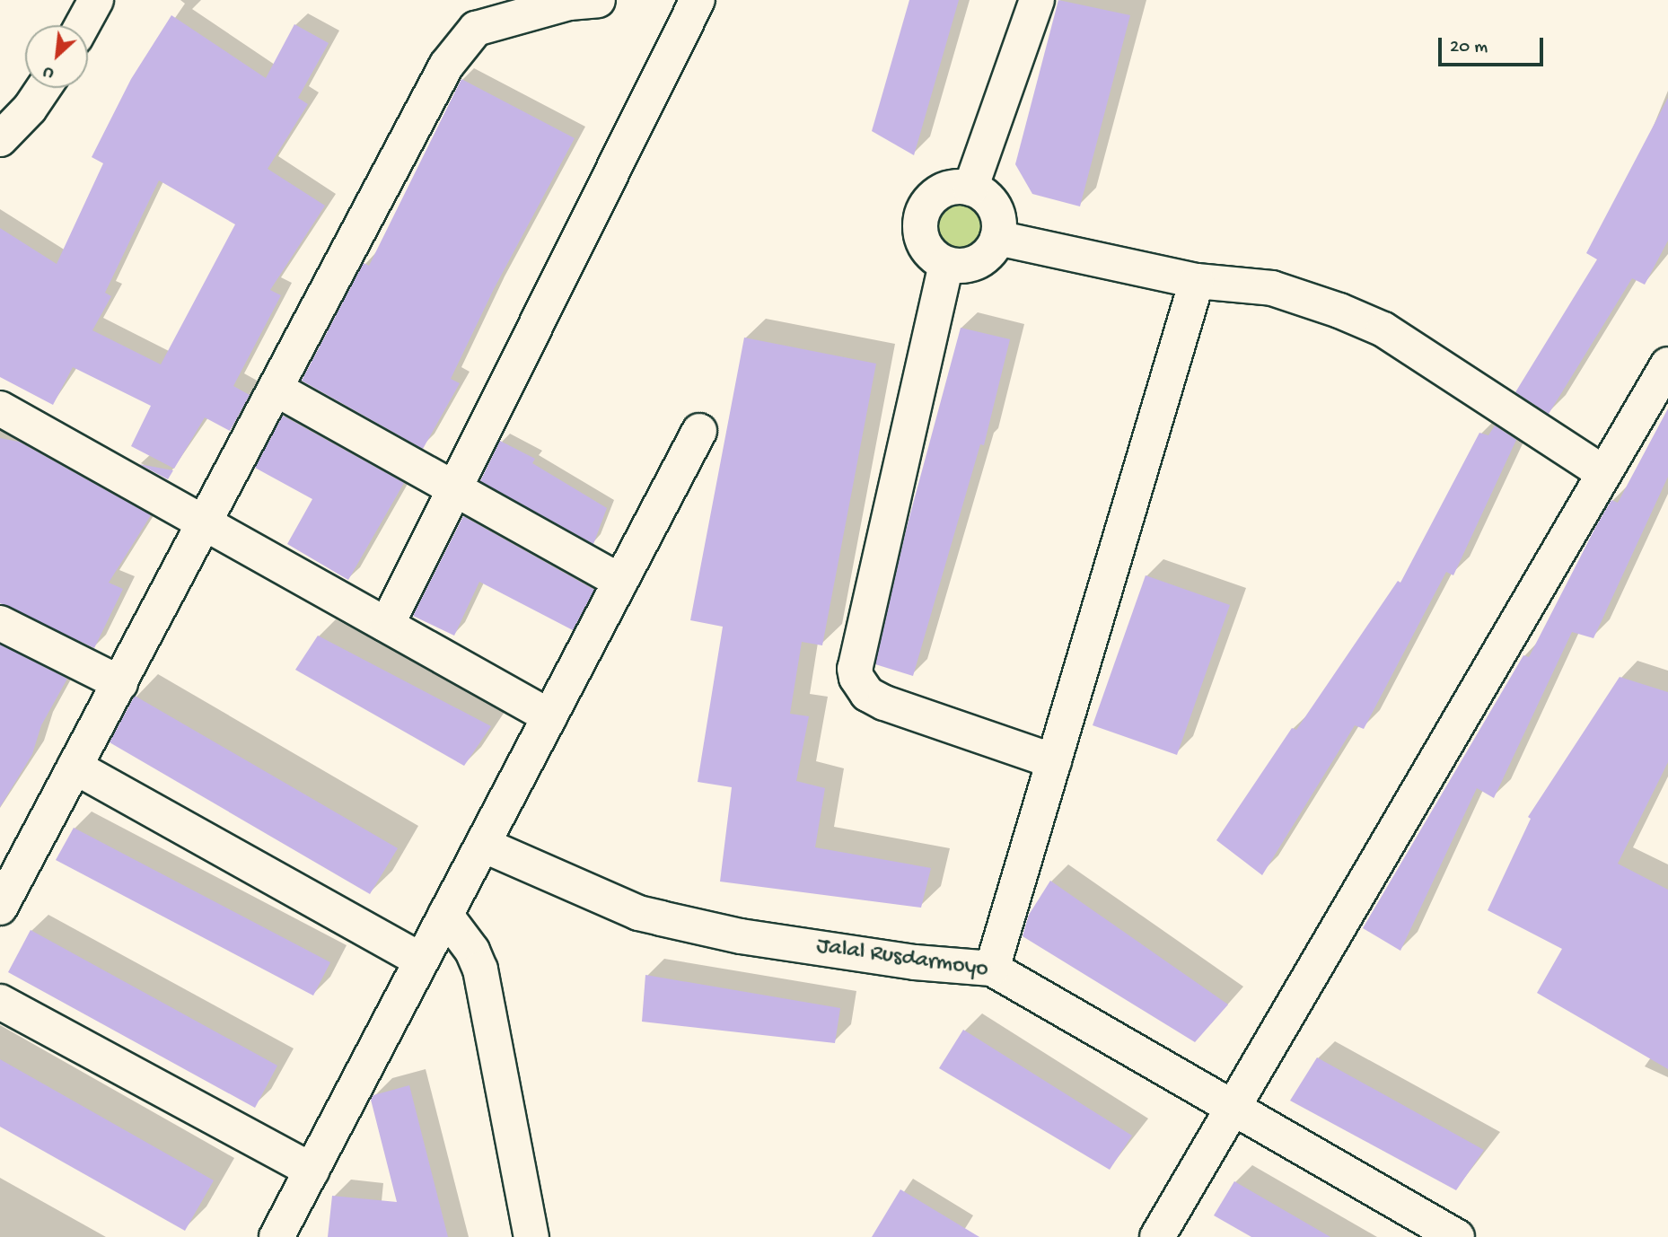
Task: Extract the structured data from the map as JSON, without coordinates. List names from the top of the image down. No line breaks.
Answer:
{"streets":{"street":["Jalal Rusdarmoyo"]},"scale_bar":"20 m","north":"bottom left"}
